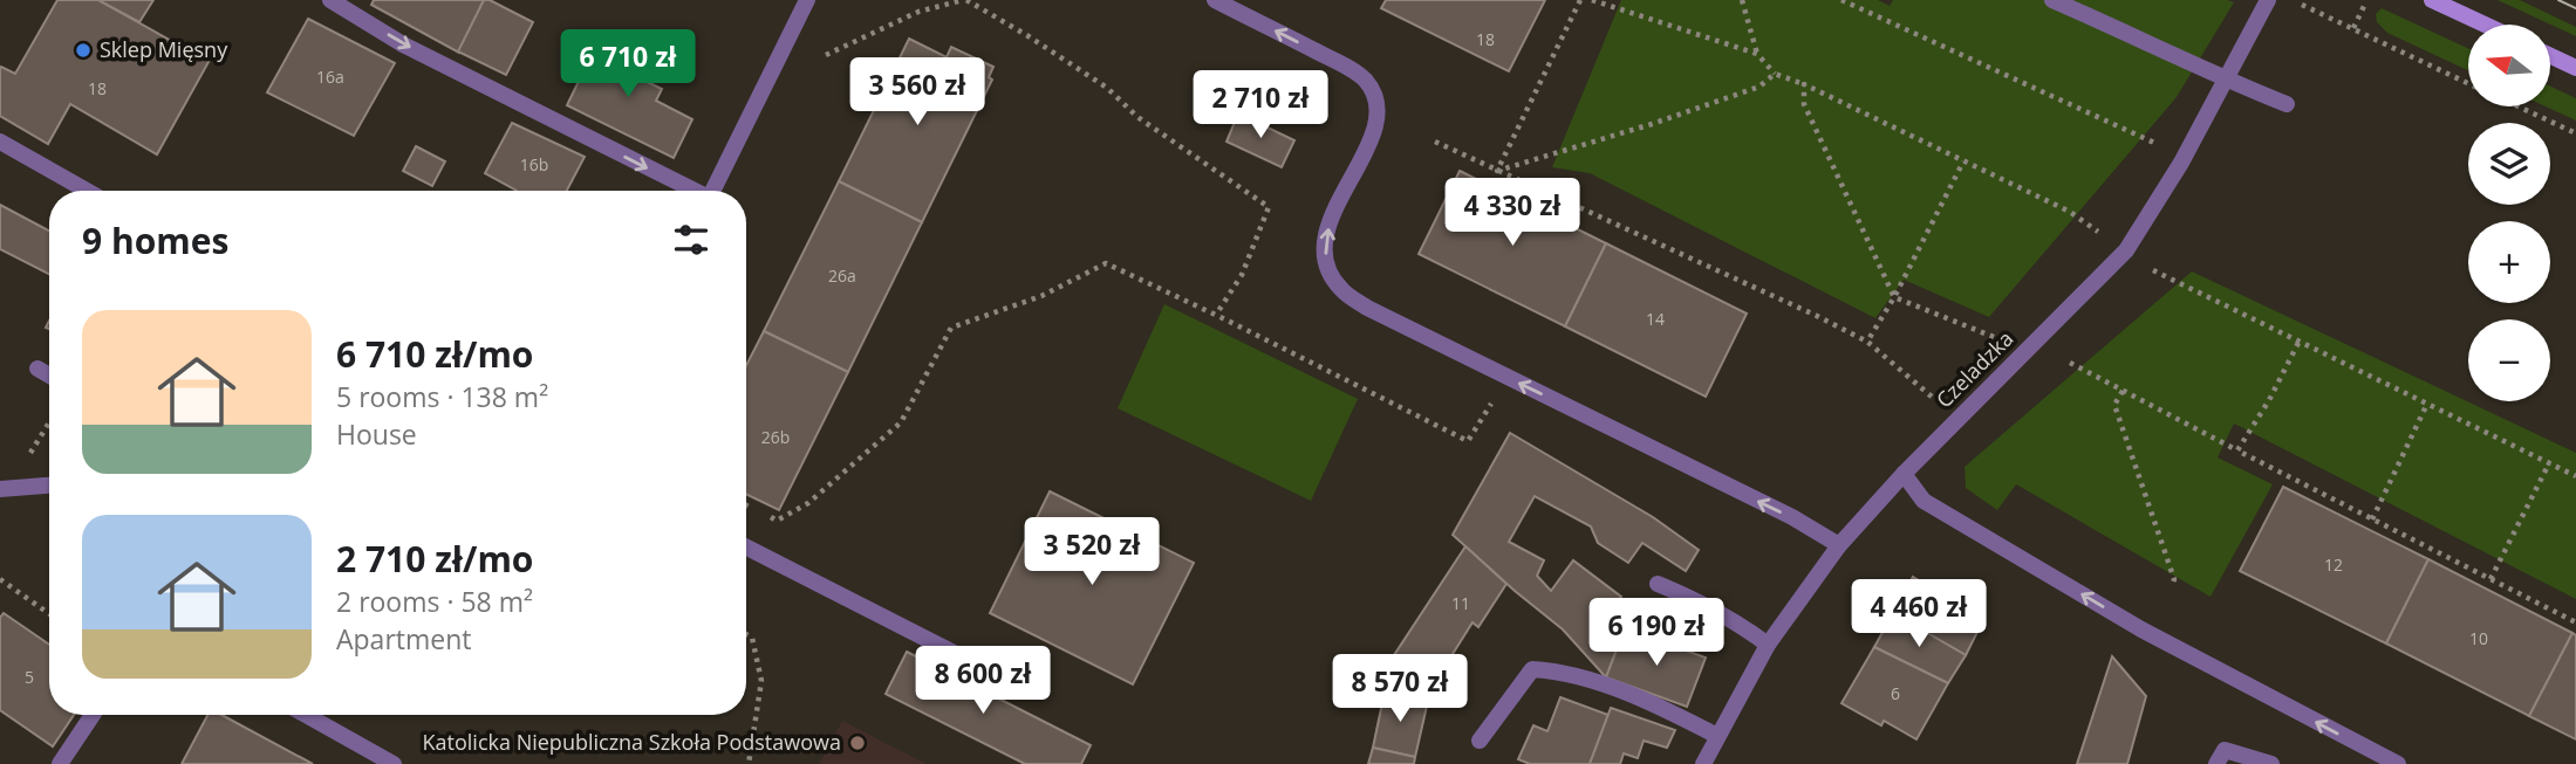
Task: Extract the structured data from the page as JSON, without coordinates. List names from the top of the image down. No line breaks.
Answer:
{"streets":{"street":["Czeladzka"]},"places":["Sklep Mięsny","Katolicka Niepubliczna Szkoła Podstawowa"],"house_numbers":["18","16a","18","16b","26a","14","26b","12","11","10","5","6"],"north":"left","page":{"map_buttons":["+","−"],"price":["6 710 zł","3 560 zł","2 710 zł","4 330 zł","3 520 zł","4 460 zł","6 190 zł","8 600 zł","8 570 zł"],"heading":"9 homes","list":[{"name":"6 710 zł/mo","note":"5 rooms · 138 m² · House"},{"name":"2 710 zł/mo","note":"2 rooms · 58 m² · Apartment"}]}}
